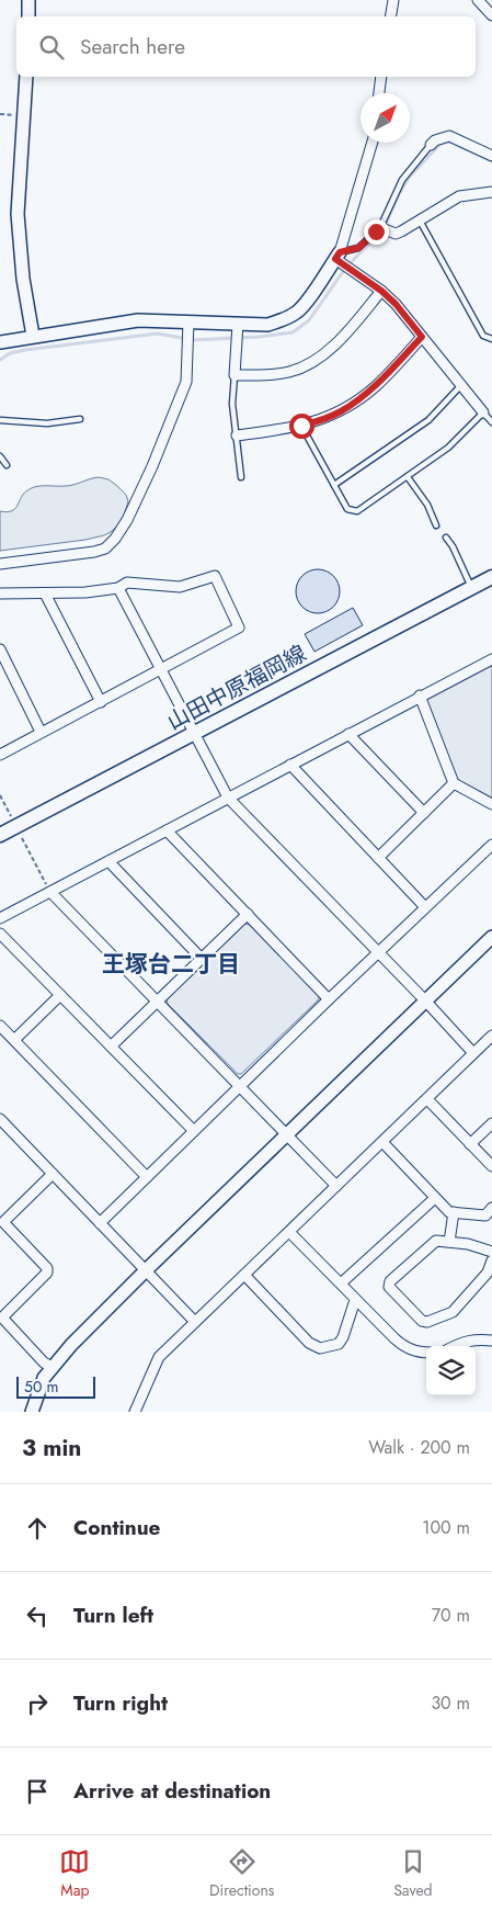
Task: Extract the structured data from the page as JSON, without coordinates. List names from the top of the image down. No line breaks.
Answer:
{"streets":{"main road":["山田中原福岡線"]},"districts":["王塚台二丁目"],"scale_bar":"50 m","north":"top right","page":{"search":"Search here","scale":"50 m","heading":["3 min","Walk · 200 m"],"list":[["Continue","100 m"],["Turn left","70 m"],["Turn right","30 m"],"Arrive at destination"],"nav":["Map","Directions","Saved"]}}
